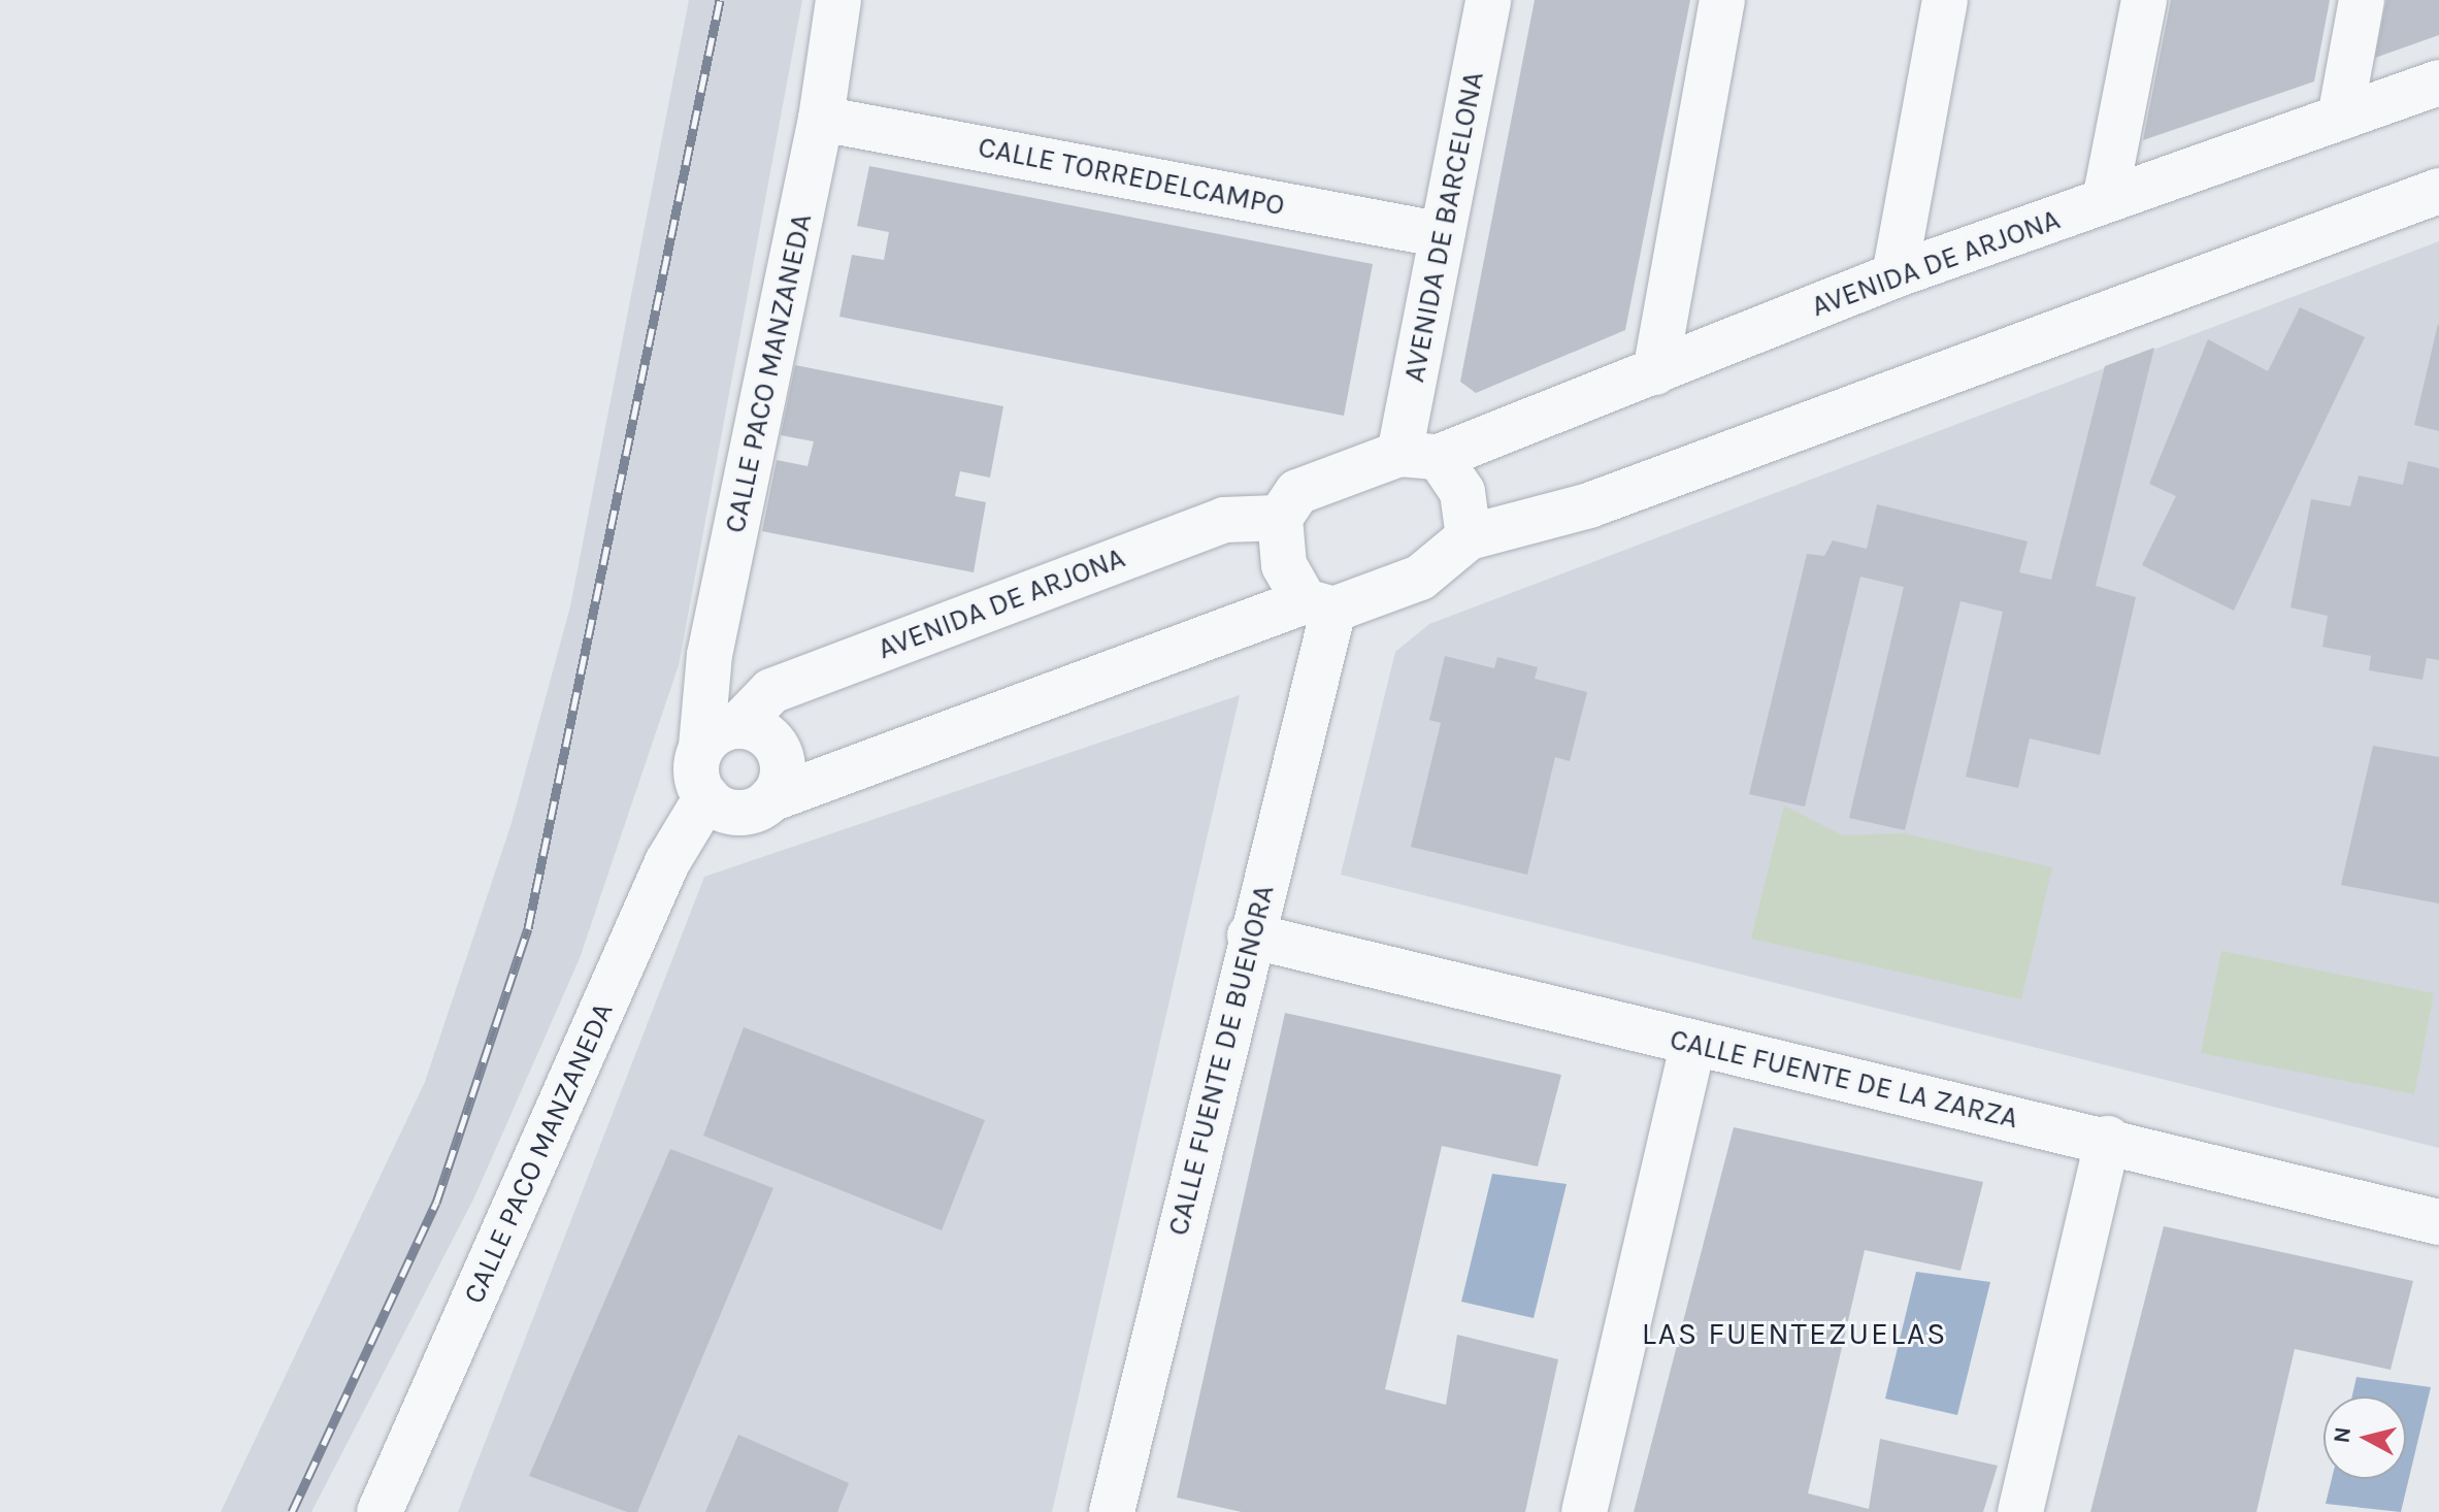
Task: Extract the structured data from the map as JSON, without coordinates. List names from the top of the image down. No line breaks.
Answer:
{"streets":{"street":["CALLE TORREDELCAMPO","AVENIDA DE BARCELONA","AVENIDA DE ARJONA","CALLE PACO MANZANEDA","CALLE FUENTE DE BUENORA","CALLE FUENTE DE LA ZARZA"]},"crossings":[["CALLE TORREDELCAMPO","AVENIDA DE BARCELONA"],["CALLE TORREDELCAMPO","CALLE PACO MANZANEDA"],["AVENIDA DE BARCELONA","AVENIDA DE ARJONA"],["AVENIDA DE BARCELONA","CALLE FUENTE DE BUENORA"],["AVENIDA DE ARJONA","CALLE PACO MANZANEDA"],["AVENIDA DE ARJONA","CALLE FUENTE DE BUENORA"],["CALLE FUENTE DE BUENORA","CALLE FUENTE DE LA ZARZA"]],"districts":["LAS FUENTEZUELAS"],"north":"left"}
